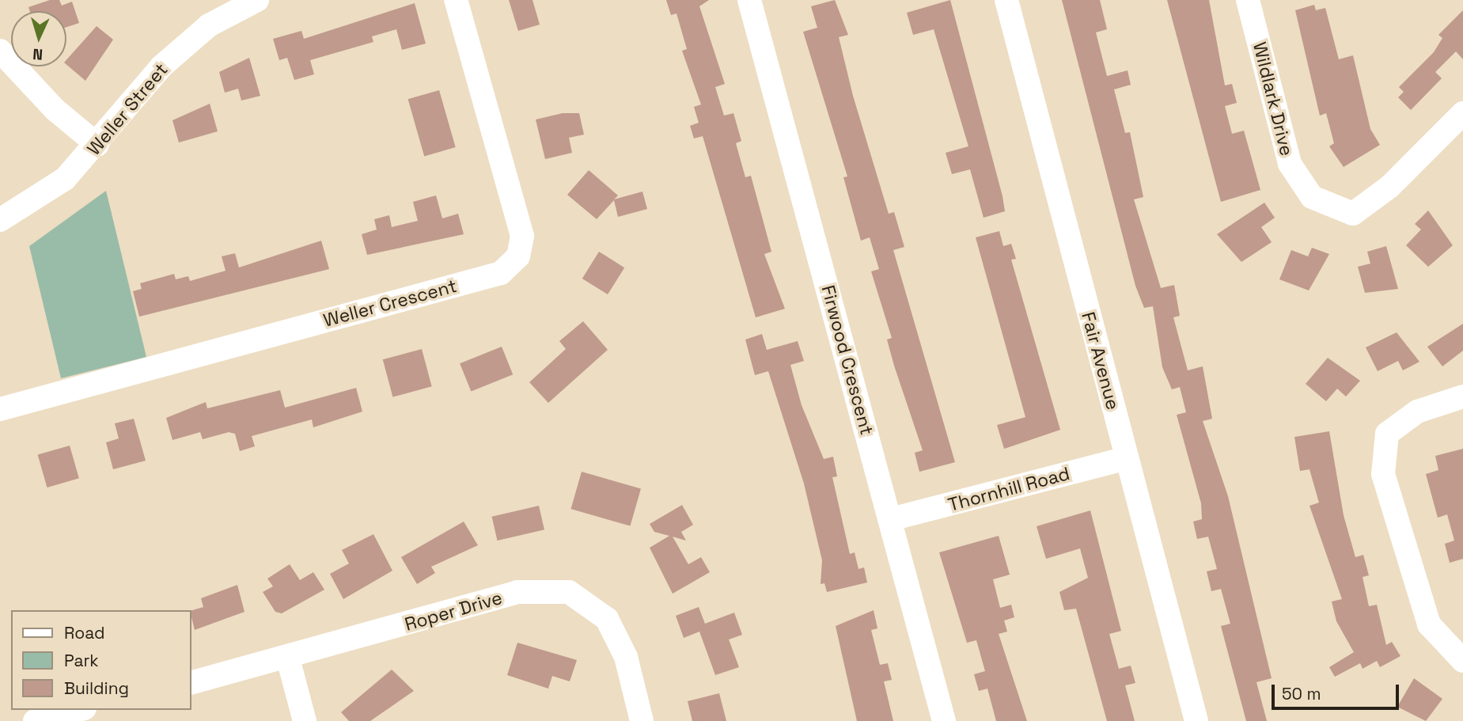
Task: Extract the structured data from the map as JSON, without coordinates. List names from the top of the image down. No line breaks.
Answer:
{"streets":{"street":["Wildlark Drive","Weller Street","Weller Crescent","Firwood Crescent","Fair Avenue","Thornhill Road","Roper Drive"]},"crossings":[["Firwood Crescent","Thornhill Road"],["Fair Avenue","Thornhill Road"]],"legend":["Road","Park","Building"],"scale_bar":"50 m","north":"bottom"}
